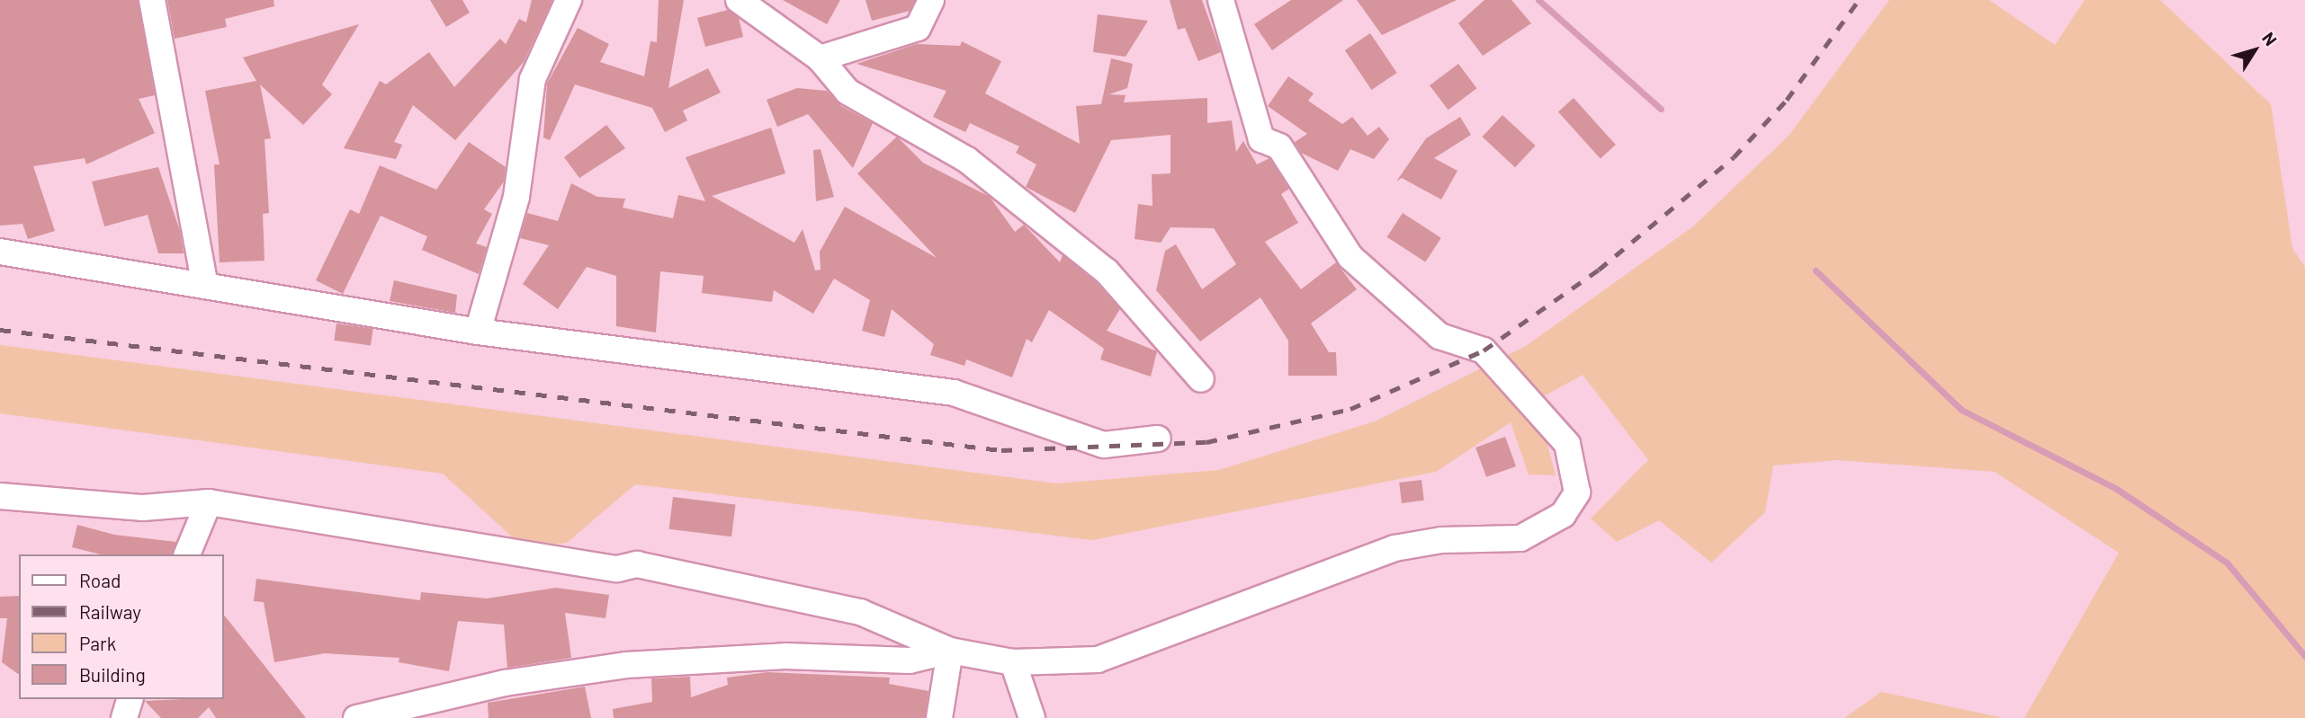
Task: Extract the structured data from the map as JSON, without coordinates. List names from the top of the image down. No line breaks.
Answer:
{"legend":["Road","Railway","Park","Building"],"north":"top right"}
